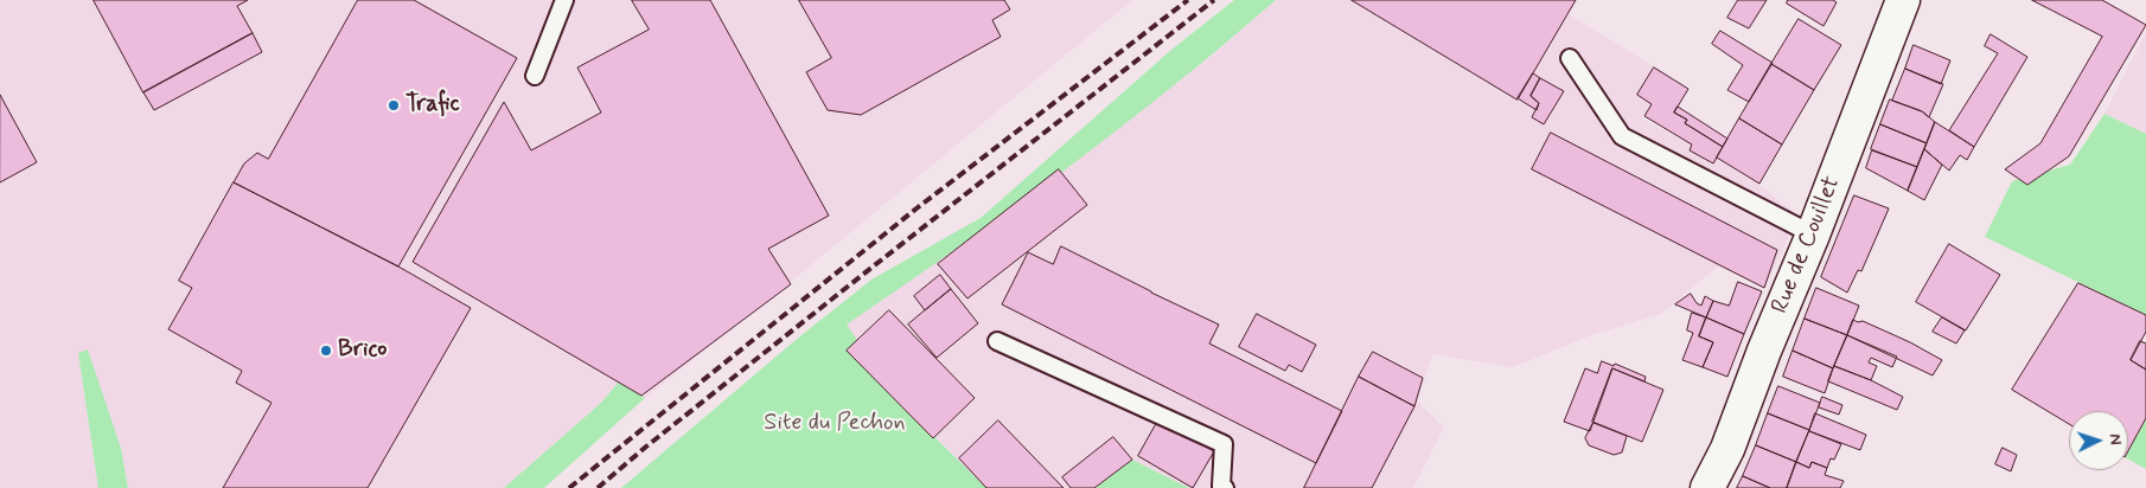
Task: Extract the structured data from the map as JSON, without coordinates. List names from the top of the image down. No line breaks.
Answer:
{"streets":{"street":["Rue de Couillet"]},"parks":["Site du Pechon"],"places":["Trafic","Brico"],"north":"right"}
